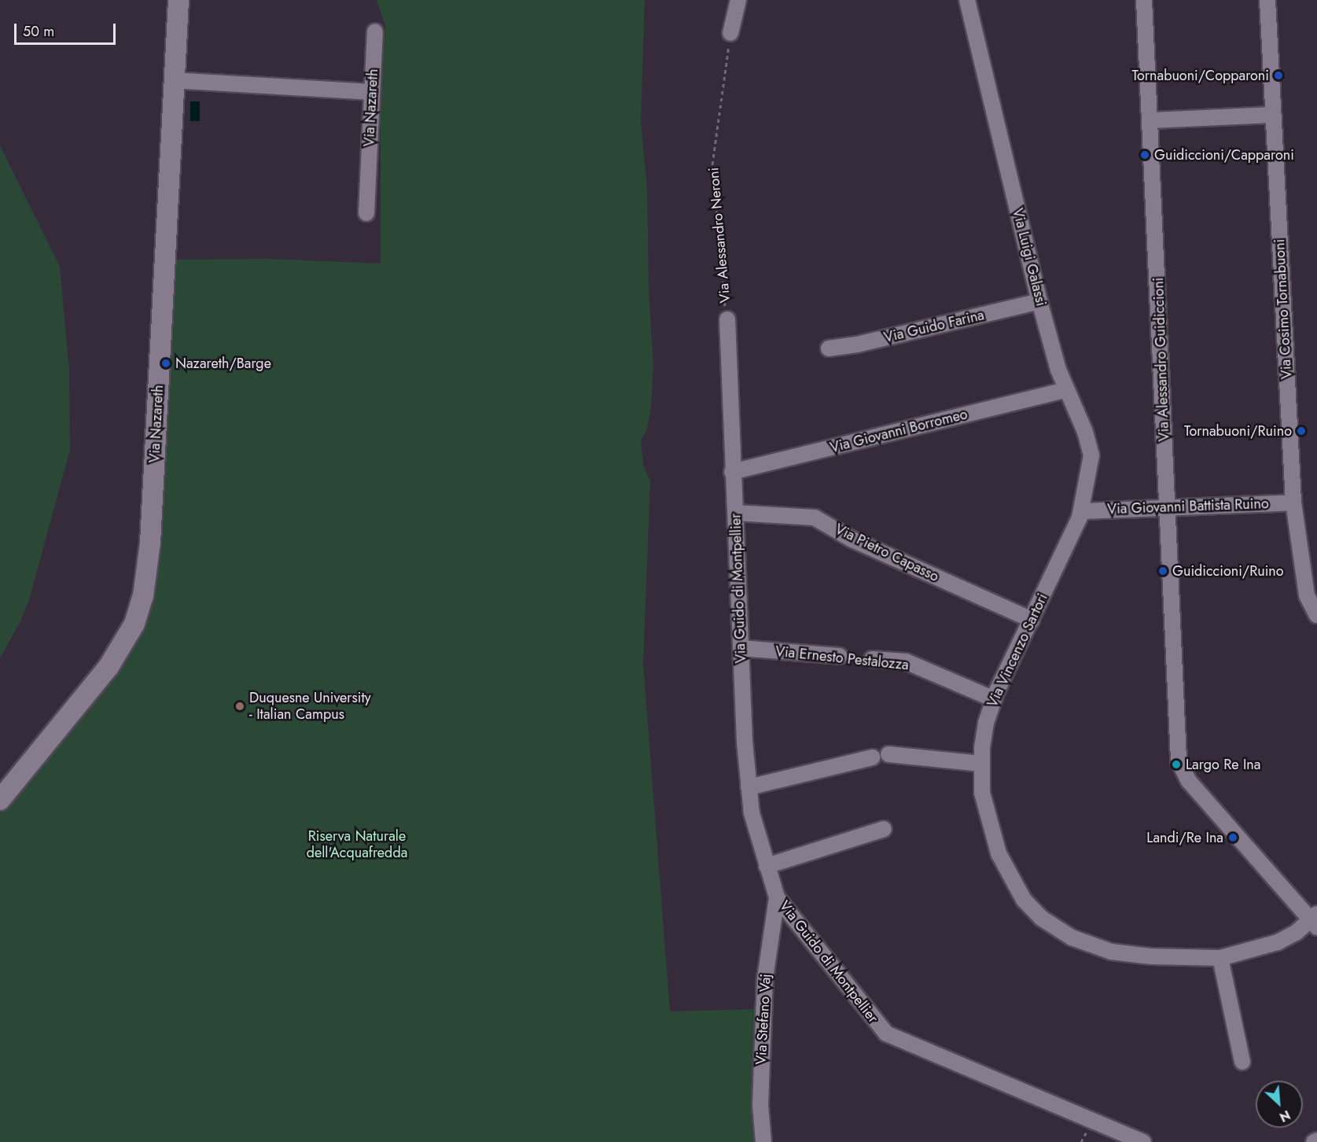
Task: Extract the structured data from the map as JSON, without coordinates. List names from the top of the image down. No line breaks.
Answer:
{"streets":{"street":["Via Nazareth","Via Alessandro Neroni","Via Luigi Galassi","Via Cosimo Tornabuoni","Via Guido Farina","Via Alessandro Guidiccioni","Via Giovanni Borromeo","Via Giovanni Battista Ruino","Via Pietro Capasso","Via Guido di Montpellier","Via Vincenzo Sartori","Via Ernesto Pestalozza","Via Stefano Vaj"]},"crossings":[["Via Alessandro Neroni","Via Giovanni Borromeo"],["Via Alessandro Neroni","Via Guido di Montpellier"],["Via Luigi Galassi","Via Guido Farina"],["Via Luigi Galassi","Via Giovanni Borromeo"],["Via Luigi Galassi","Via Giovanni Battista Ruino"],["Via Luigi Galassi","Via Vincenzo Sartori"],["Via Cosimo Tornabuoni","Via Giovanni Battista Ruino"],["Via Alessandro Guidiccioni","Via Giovanni Battista Ruino"],["Via Alessandro Guidiccioni","Via Vincenzo Sartori"],["Via Giovanni Borromeo","Via Guido di Montpellier"],["Via Giovanni Battista Ruino","Via Vincenzo Sartori"],["Via Pietro Capasso","Via Guido di Montpellier"],["Via Pietro Capasso","Via Vincenzo Sartori"],["Via Guido di Montpellier","Via Ernesto Pestalozza"],["Via Guido di Montpellier","Via Stefano Vaj"],["Via Vincenzo Sartori","Via Ernesto Pestalozza"]],"parks":["Riserva Naturale dell'Acquafredda"],"places":["Tornabuoni/Copparoni","Guidiccioni/Capparoni","Nazareth/Barge","Tornabuoni/Ruino","Guidiccioni/Ruino","Duquesne University - Italian Campus","Largo Re Ina","Landi/Re Ina"],"scale_bar":"50 m","north":"bottom right"}
